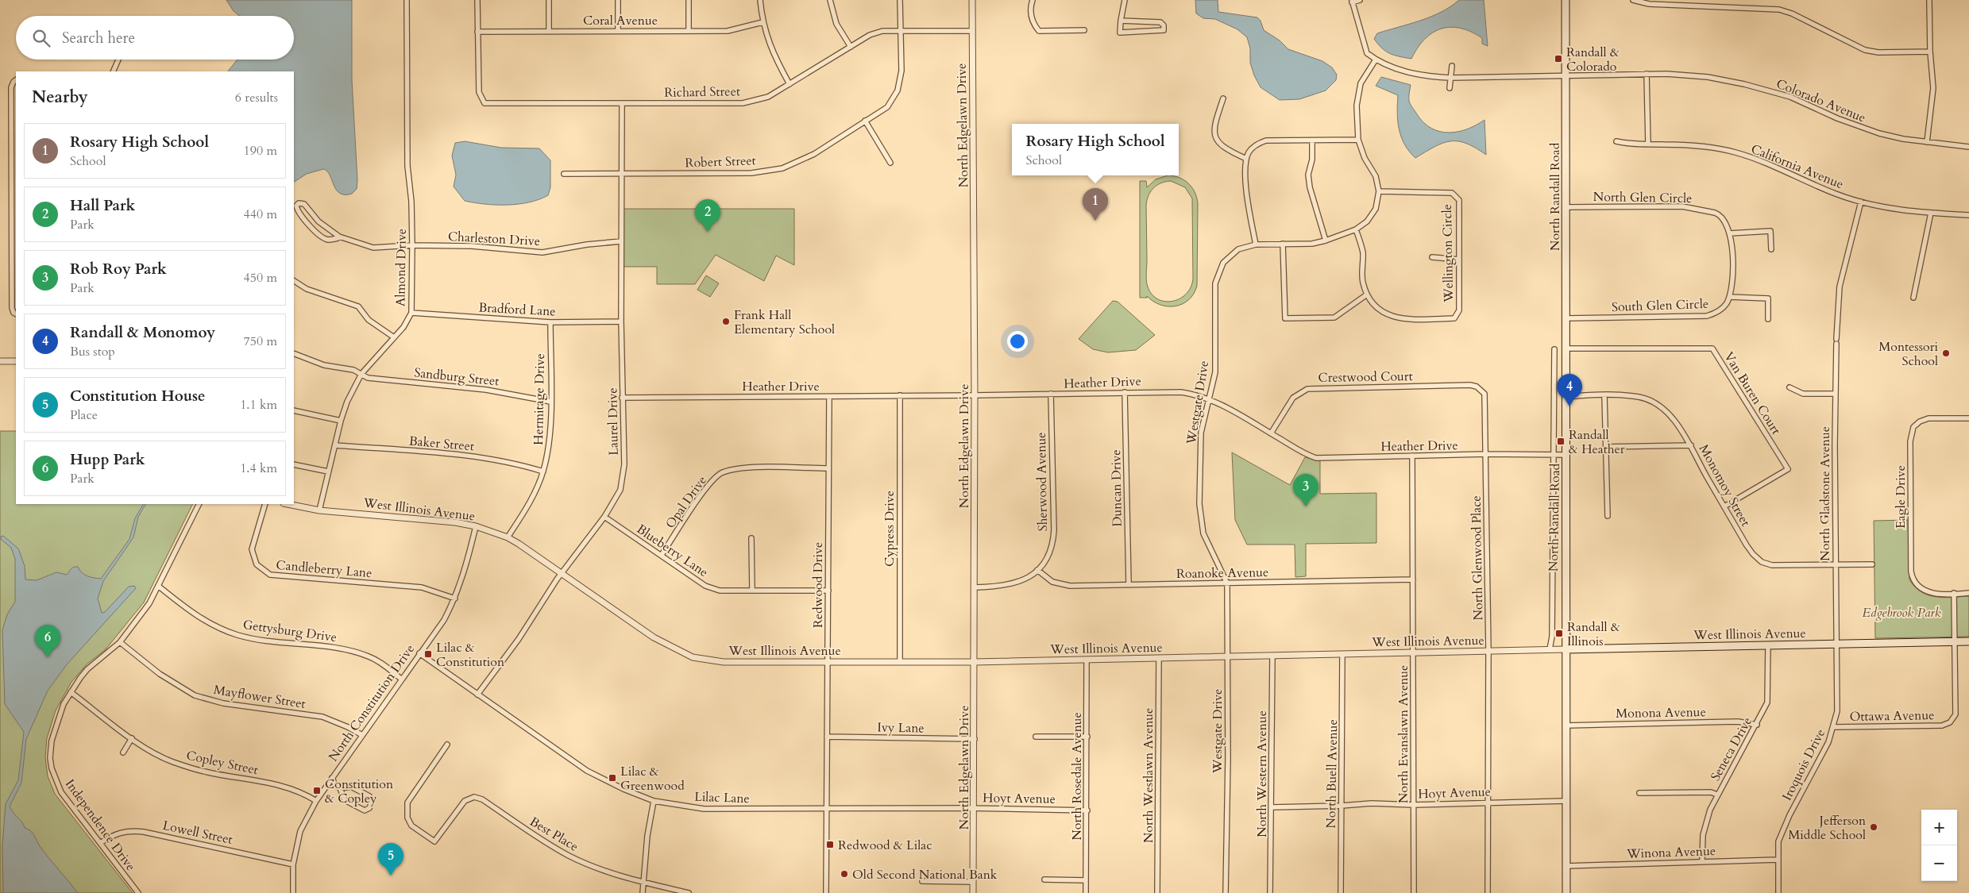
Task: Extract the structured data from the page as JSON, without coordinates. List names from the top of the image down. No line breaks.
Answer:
{"streets":{"main road":["North Randall Road","West Illinois Avenue"],"street":["Coral Avenue","Richard Street","Colorado Avenue","North Edgelawn Drive","Robert Street","California Avenue","North Glen Circle","Charleston Drive","Wellington Circle","Almond Drive","South Glen Circle","Bradford Lane","Sandburg Street","Crestwood Court","Heather Drive","Van Buren Court","Hermitage Drive","Westgate Drive","Laurel Drive","Baker Street","Sherwood Avenue","Monomoy Street","Duncan Drive","North Gladstone Avenue","Eagle Drive","Opal Drive","Cypress Drive","Blueberry Lane","North Glenwood Place","Candleberry Lane","Roanoke Avenue","Redwood Drive","Gettysburg Drive","Mayflower Street","North Constitution Drive","Monona Avenue","Ottawa Avenue","Ivy Lane","North Evanslawn Avenue","Seneca Drive","Copley Street","Iroquois Drive","North Western Avenue","North Buell Avenue","North Westlawn Avenue","North Rosedale Avenue","Hoyt Avenue","Lilac Lane","Independence Drive","Lowell Street","Best Place","Winona Avenue"]},"crossings":[["Coral Avenue","Richard Street"],["Richard Street","North Edgelawn Drive"],["Richard Street","Laurel Drive"],["Colorado Avenue","North Randall Road"],["Colorado Avenue","Westgate Drive"],["North Edgelawn Drive","Heather Drive"],["North Edgelawn Drive","Sherwood Avenue"],["North Edgelawn Drive","West Illinois Avenue"],["North Edgelawn Drive","Ivy Lane"],["North Edgelawn Drive","Hoyt Avenue"],["North Edgelawn Drive","Lilac Lane"],["Robert Street","Laurel Drive"],["California Avenue","North Gladstone Avenue"],["North Randall Road","North Glen Circle"],["North Randall Road","South Glen Circle"],["North Randall Road","Heather Drive"],["North Randall Road","Van Buren Court"],["North Randall Road","Monomoy Street"],["North Randall Road","West Illinois Avenue"],["North Randall Road","Monona Avenue"],["North Randall Road","Hoyt Avenue"],["North Randall Road","Winona Avenue"],["Charleston Drive","Almond Drive"],["Charleston Drive","Laurel Drive"],["Wellington Circle","Westgate Drive"],["Almond Drive","Bradford Lane"],["Almond Drive","Sandburg Street"],["Almond Drive","Baker Street"],["Almond Drive","West Illinois Avenue"],["Bradford Lane","Hermitage Drive"],["Bradford Lane","Laurel Drive"],["Sandburg Street","Hermitage Drive"],["Crestwood Court","Heather Drive"],["Crestwood Court","North Glenwood Place"],["Heather Drive","Westgate Drive"],["Heather Drive","Laurel Drive"],["Heather Drive","Sherwood Avenue"],["Heather Drive","Duncan Drive"],["Heather Drive","Cypress Drive"],["Heather Drive","North Glenwood Place"],["Heather Drive","Redwood Drive"],["Heather Drive","North Evanslawn Avenue"],["Van Buren Court","Monomoy Street"],["Hermitage Drive","Baker Street"],["Hermitage Drive","West Illinois Avenue"],["Westgate Drive","West Illinois Avenue"],["Westgate Drive","Roanoke Avenue"],["Laurel Drive","West Illinois Avenue"],["Laurel Drive","Blueberry Lane"],["Laurel Drive","Lilac Lane"],["Sherwood Avenue","Roanoke Avenue"],["Monomoy Street","North Gladstone Avenue"],["Duncan Drive","Roanoke Avenue"],["North Gladstone Avenue","West Illinois Avenue"],["North Gladstone Avenue","Iroquois Drive"],["Opal Drive","Blueberry Lane"],["Opal Drive","Redwood Drive"],["West Illinois Avenue","Cypress Drive"],["West Illinois Avenue","North Glenwood Place"],["West Illinois Avenue","Redwood Drive"],["West Illinois Avenue","North Constitution Drive"],["West Illinois Avenue","Ottawa Avenue"],["West Illinois Avenue","North Evanslawn Avenue"],["West Illinois Avenue","Seneca Drive"],["West Illinois Avenue","Iroquois Drive"],["West Illinois Avenue","North Western Avenue"],["West Illinois Avenue","North Buell Avenue"],["West Illinois Avenue","North Westlawn Avenue"],["West Illinois Avenue","North Rosedale Avenue"],["Blueberry Lane","Redwood Drive"],["North Glenwood Place","Hoyt Avenue"],["Candleberry Lane","North Constitution Drive"],["Roanoke Avenue","North Evanslawn Avenue"],["Redwood Drive","Ivy Lane"],["Redwood Drive","Lilac Lane"],["Gettysburg Drive","North Constitution Drive"],["Gettysburg Drive","Independence Drive"],["Mayflower Street","North Constitution Drive"],["Mayflower Street","Independence Drive"],["North Constitution Drive","Copley Street"],["North Constitution Drive","Lilac Lane"],["North Constitution Drive","Lowell Street"],["Monona Avenue","Seneca Drive"],["Ottawa Avenue","Iroquois Drive"],["North Evanslawn Avenue","Hoyt Avenue"],["Seneca Drive","Winona Avenue"],["Copley Street","Independence Drive"],["Iroquois Drive","Winona Avenue"],["North Western Avenue","Hoyt Avenue"],["North Buell Avenue","Hoyt Avenue"],["North Rosedale Avenue","Hoyt Avenue"],["Hoyt Avenue","Lilac Lane"],["Independence Drive","Lowell Street"]],"parks":["Edgebrook Park"],"places":{"transit":["Randall & Colorado","Randall & Heather","Randall & Illinois","Lilac & Constitution","Lilac & Greenwood","Constitution & Copley","Redwood & Lilac"],"other":["Frank Hall Elementary School","Montessori School","Jefferson Middle School","Old Second National Bank"]},"page":{"search":"Search here","heading":["Nearby","6 results"],"list":[{"mark":"1","name":"Rosary High School","note":"School","value":"190 m"},{"mark":"2","name":"Hall Park","note":"Park","value":"440 m"},{"mark":"3","name":"Rob Roy Park","note":"Park","value":"450 m"},{"mark":"4","name":"Randall & Monomoy","note":"Bus stop","value":"750 m"},{"mark":"5","name":"Constitution House","note":"Place","value":"1.1 km"},{"mark":"6","name":"Hupp Park","note":"Park","value":"1.4 km"}],"popup":["Rosary High School","School"],"pins":["1","2","4","3","6","5"],"map_buttons":["+","−"]}}
